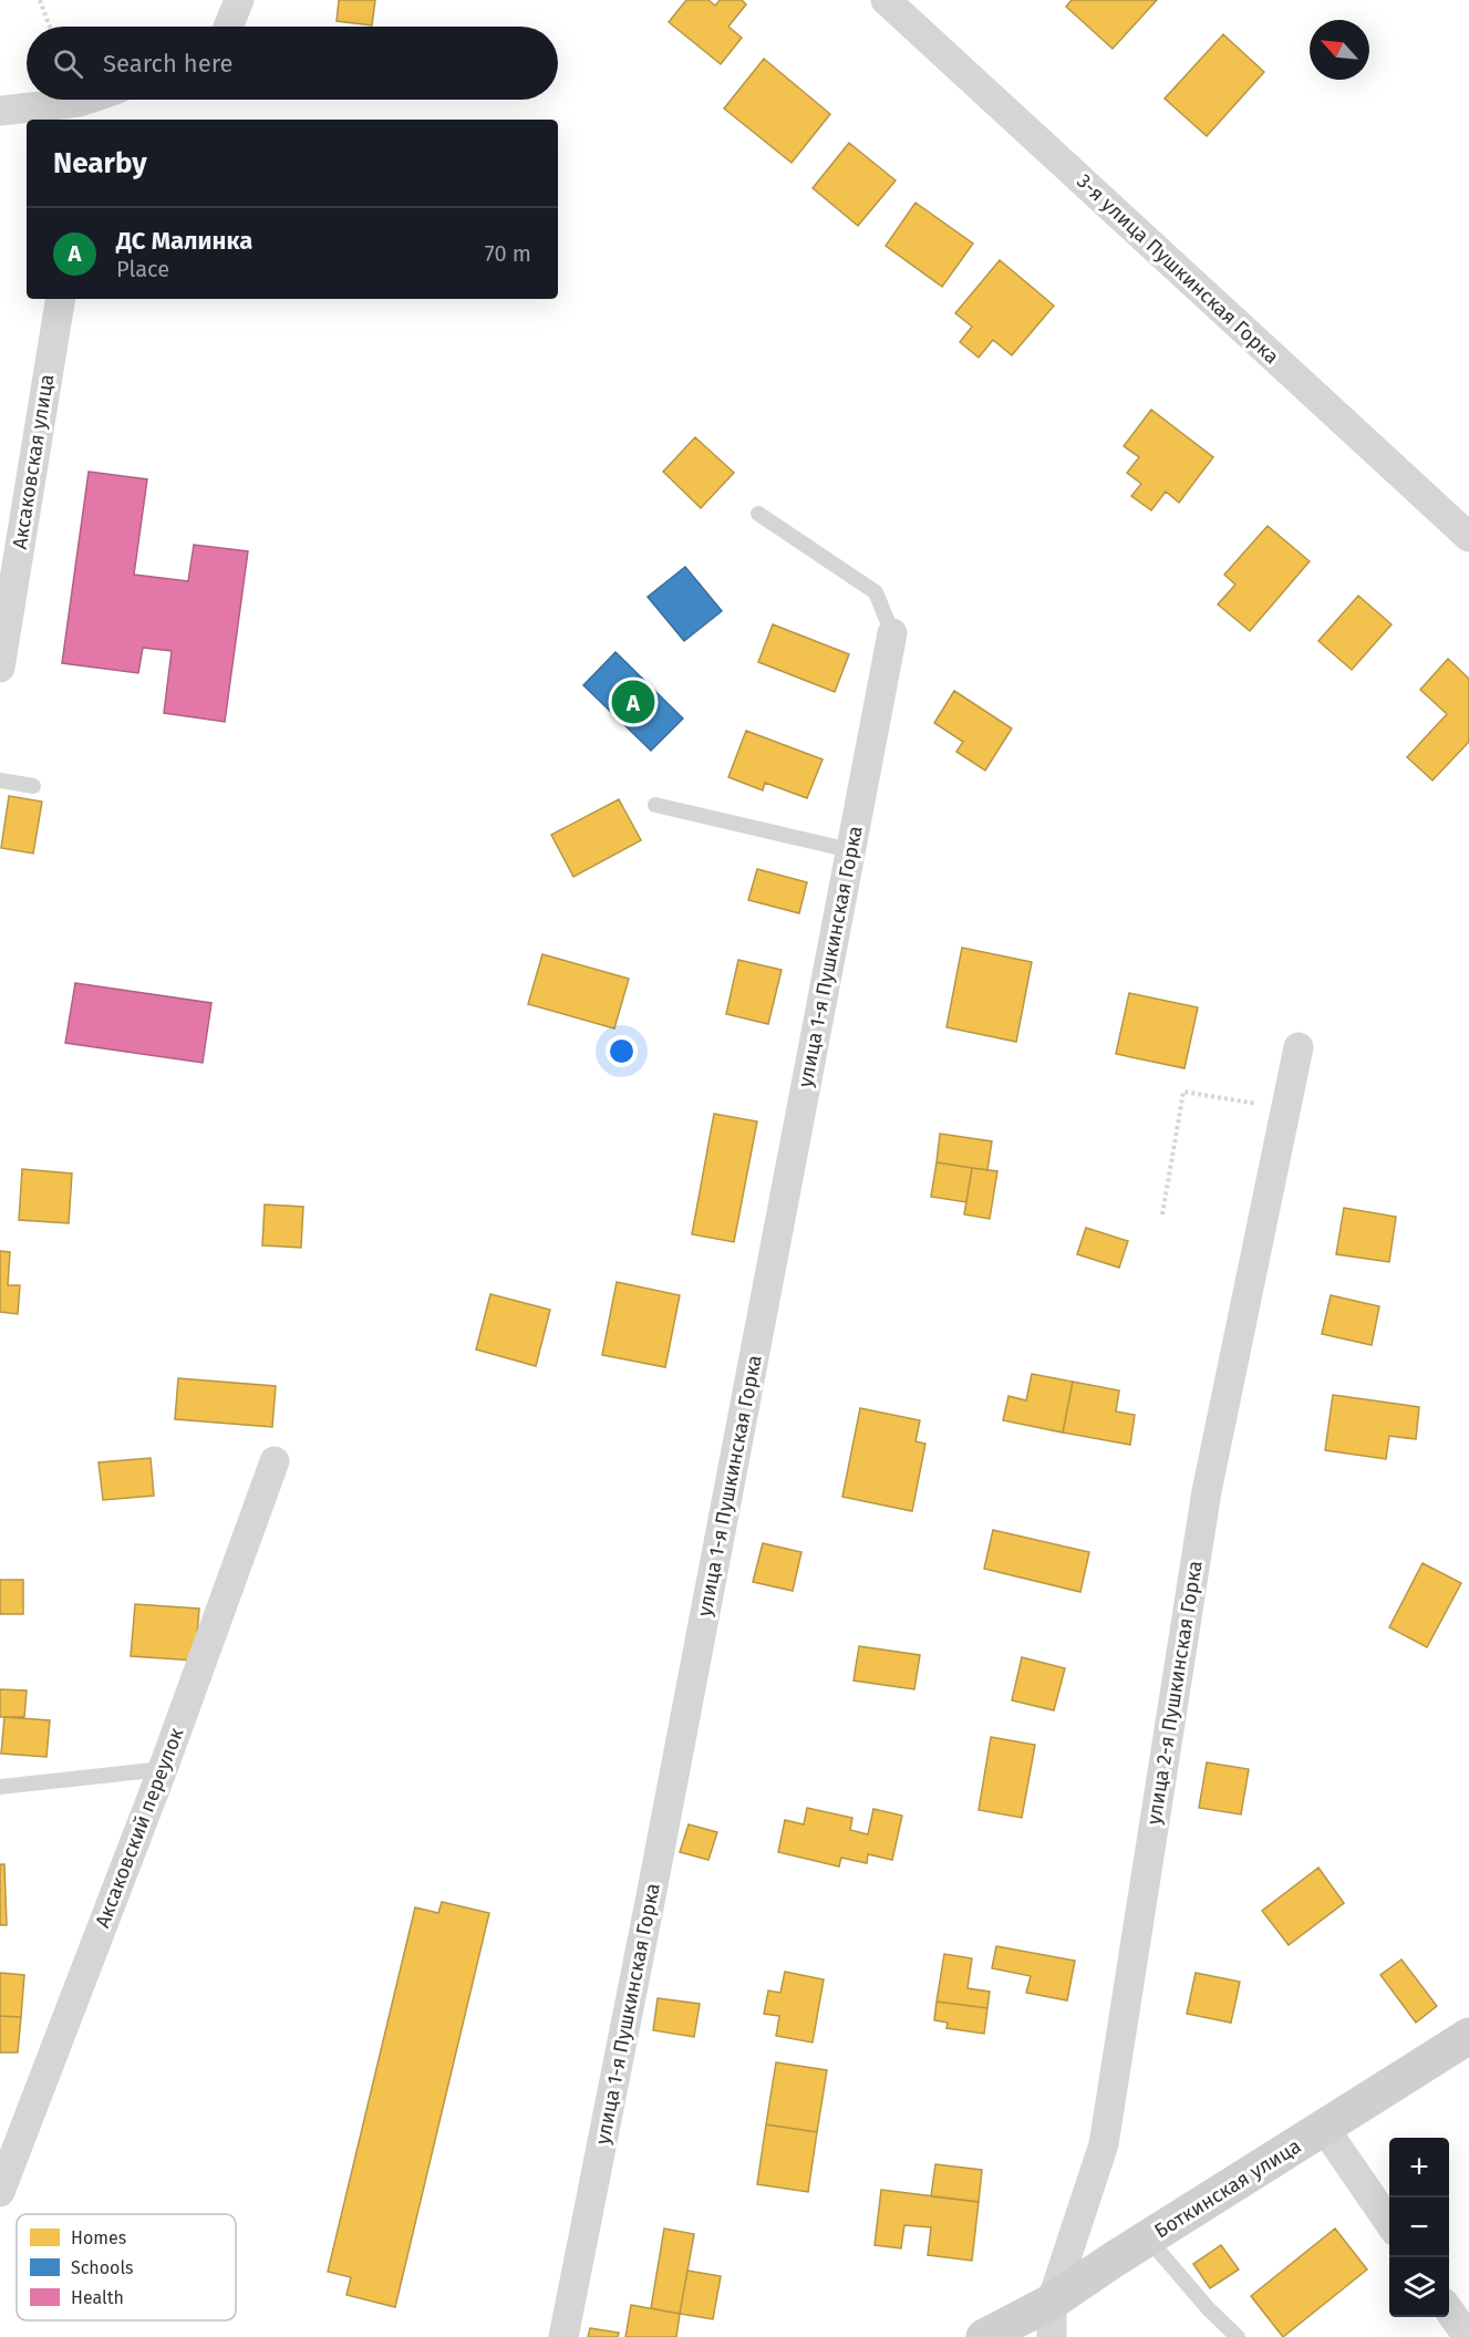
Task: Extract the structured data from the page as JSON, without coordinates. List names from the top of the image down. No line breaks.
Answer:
{"streets":{"street":["3-я улица Пушкинская Горка","Аксаковская улица","улица 1-я Пушкинская Горка","улица 2-я Пушкинская Горка","Аксаковский переулок","Боткинская улица"]},"crossings":[["улица 2-я Пушкинская Горка","Боткинская улица"]],"legend":["Homes","Schools","Health"],"north":"top left","page":{"search":"Search here","heading":"Nearby","list":[{"mark":"A","name":"ДС Малинка","note":"Place","value":"70 m"}],"pins":"A","map_buttons":["+","−"]}}
